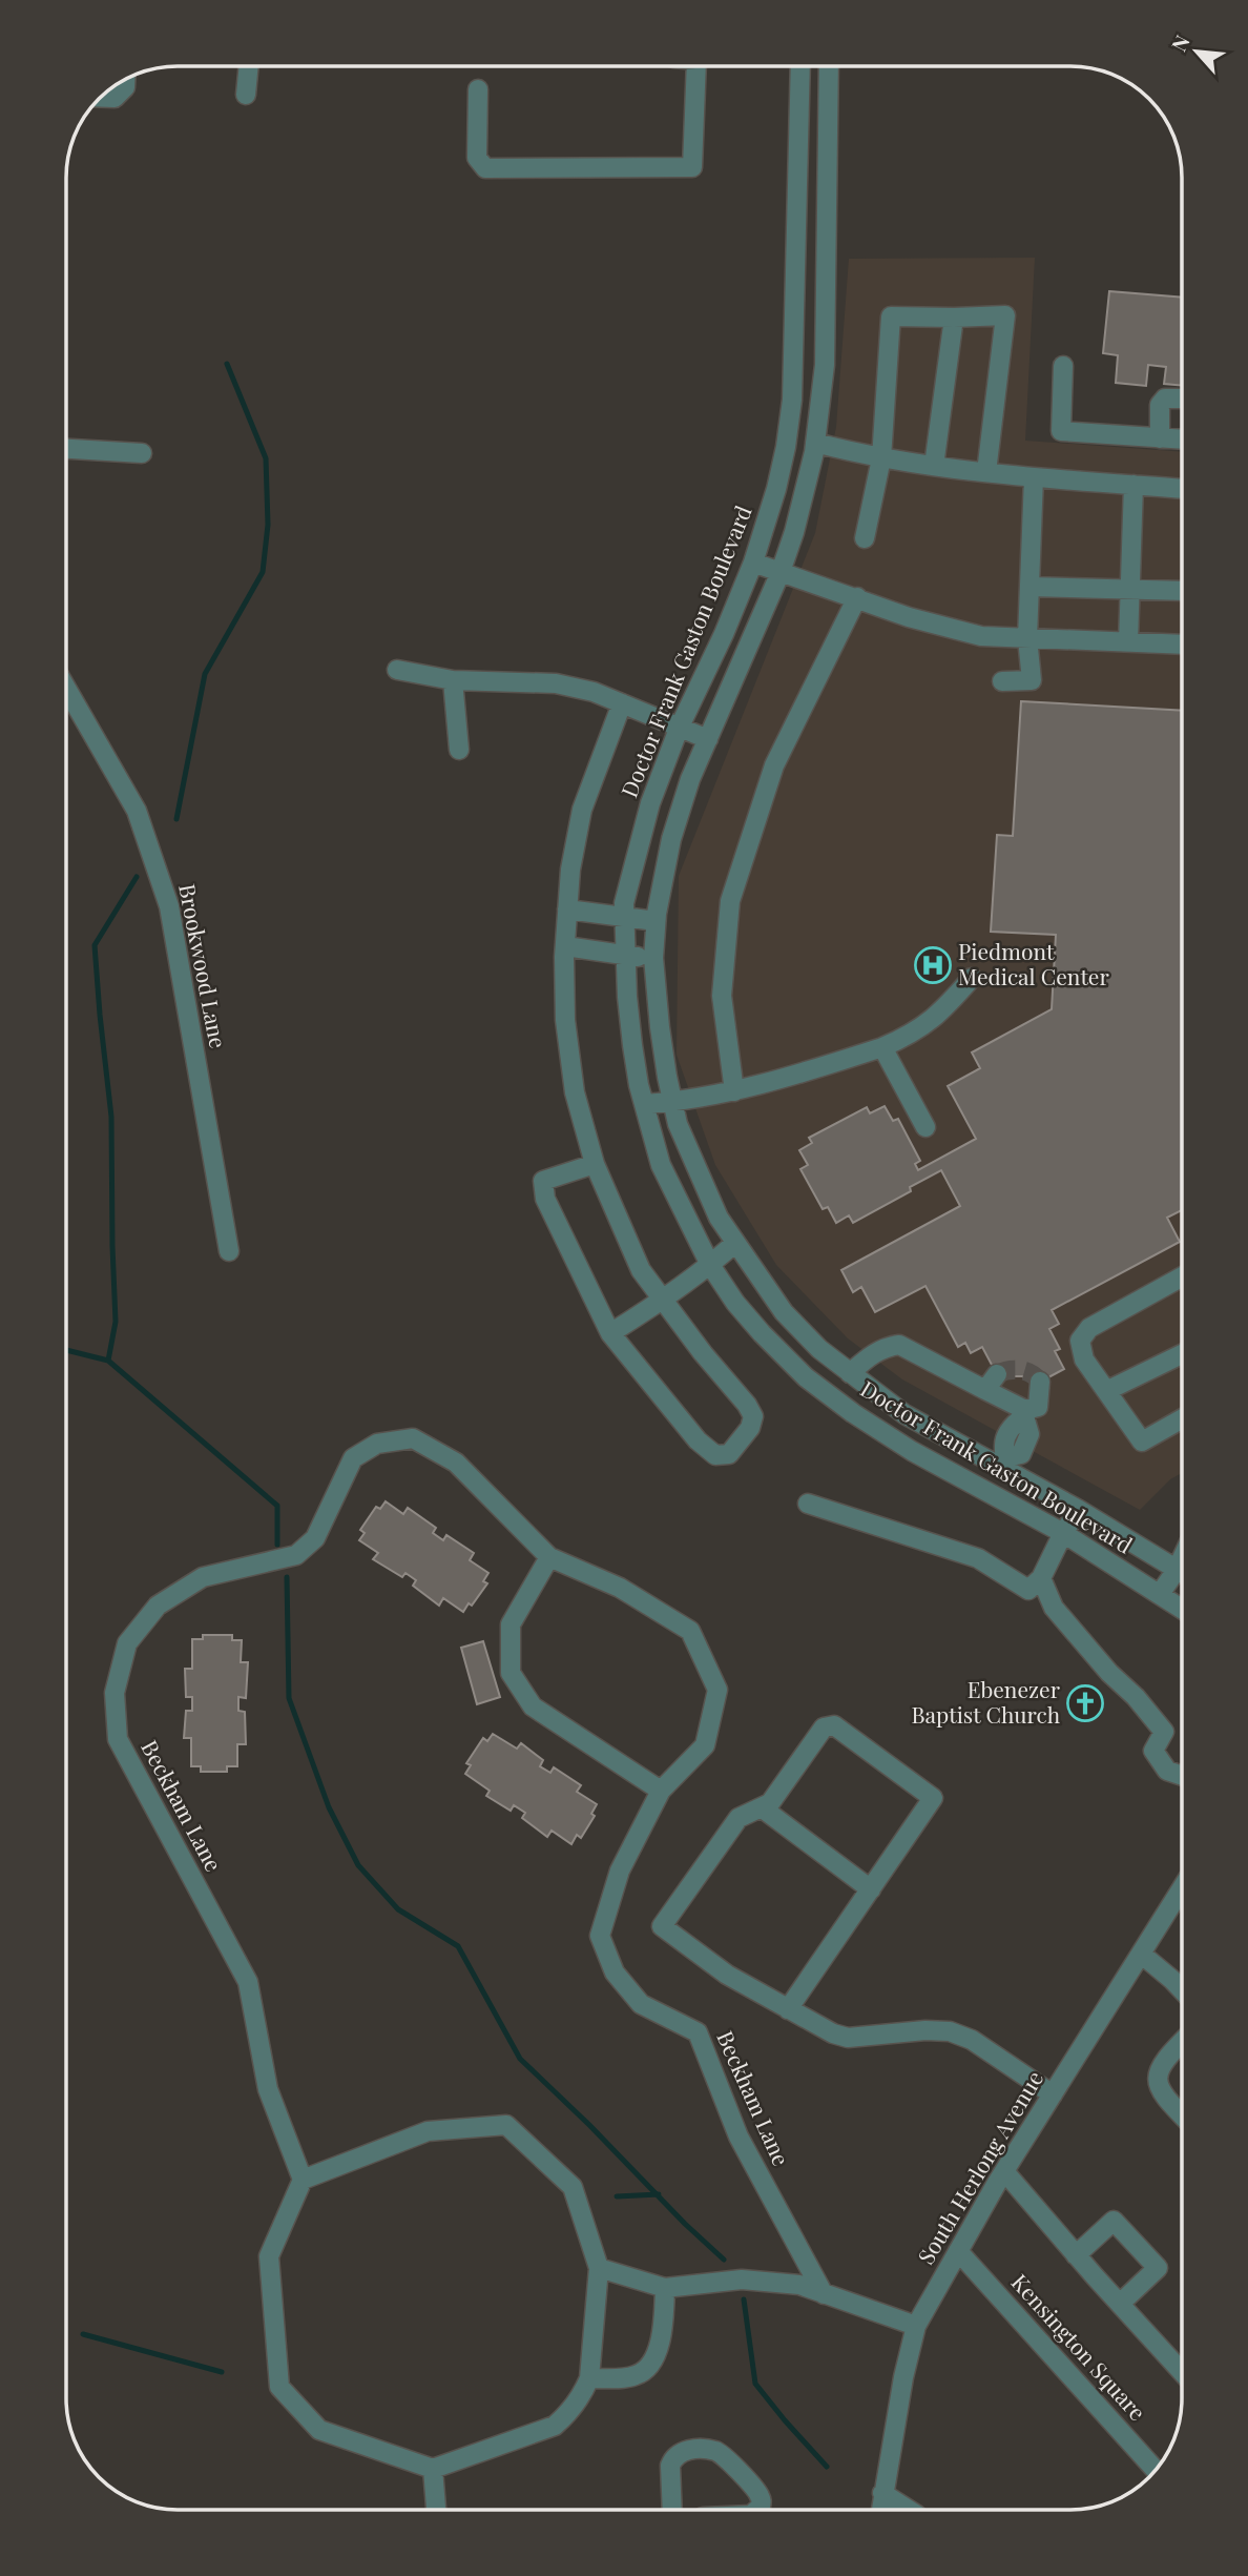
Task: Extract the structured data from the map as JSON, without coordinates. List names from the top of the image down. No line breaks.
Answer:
{"streets":{"street":["Doctor Frank Gaston Boulevard","Brookwood Lane","Beckham Lane","South Herlong Avenue","Kensington Square"]},"crossings":[["South Herlong Avenue","Kensington Square"]],"places":{"hospital":["Piedmont Medical Center"],"church":["Ebenezer Baptist Church"]},"north":"top left"}
